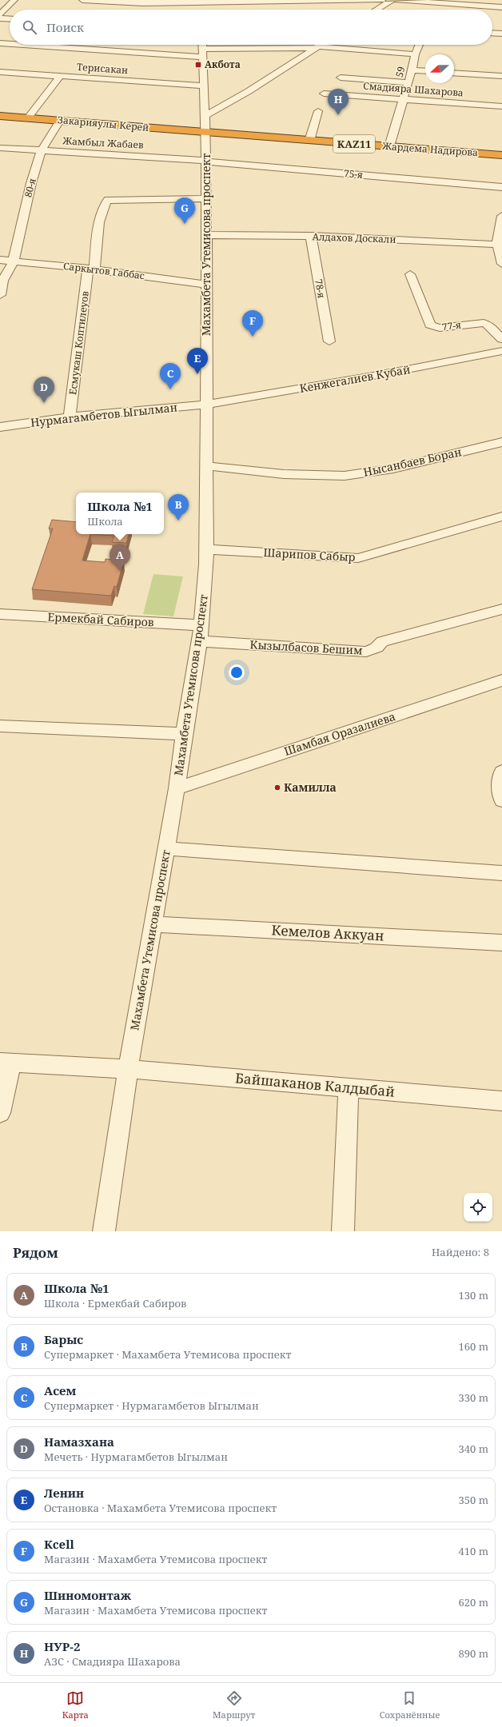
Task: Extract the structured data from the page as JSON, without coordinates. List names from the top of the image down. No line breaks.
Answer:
{"streets":{"highway":["Закарияулы Керей","KAZ11","Жардема Надирова"],"street":["Терисакан","59","Смадияра Шахарова","Жамбыл Жабаев","75-я","80-я","Алдахов Доскали","Махамбета Утемисова проспект","Саркытов Габбас","78-я","77-я","Есмукаш Коптилеуов","Кенжегалиев Кубай","Нурмагамбетов Ыгылман","Нысанбаев Боран","Шарипов Сабыр","Ермекбай Сабиров","Кызылбасов Бешим","Шамбая Оразалиева","Кемелов Аккуан","Байшаканов Калдыбай"]},"crossings":[["Терисакан","Махамбета Утемисова проспект"],["59","Смадияра Шахарова"],["59","Жардема Надирова"],["Закарияулы Керей","Жардема Надирова"],["Закарияулы Керей","80-я"],["Закарияулы Керей","Махамбета Утемисова проспект"],["Жамбыл Жабаев","75-я"],["Жамбыл Жабаев","80-я"],["Жамбыл Жабаев","Махамбета Утемисова проспект"],["Жардема Надирова","Махамбета Утемисова проспект"],["75-я","Махамбета Утемисова проспект"],["80-я","Саркытов Габбас"],["Алдахов Доскали","Махамбета Утемисова проспект"],["Алдахов Доскали","78-я"],["Махамбета Утемисова проспект","Саркытов Габбас"],["Махамбета Утемисова проспект","Есмукаш Коптилеуов"],["Махамбета Утемисова проспект","Кенжегалиев Кубай"],["Махамбета Утемисова проспект","Нурмагамбетов Ыгылман"],["Махамбета Утемисова проспект","Нысанбаев Боран"],["Махамбета Утемисова проспект","Шарипов Сабыр"],["Махамбета Утемисова проспект","Ермекбай Сабиров"],["Махамбета Утемисова проспект","Кызылбасов Бешим"],["Махамбета Утемисова проспект","Шамбая Оразалиева"],["Махамбета Утемисова проспект","Кемелов Аккуан"],["Махамбета Утемисова проспект","Байшаканов Калдыбай"],["Саркытов Габбас","Есмукаш Коптилеуов"],["Есмукаш Коптилеуов","Нурмагамбетов Ыгылман"],["Кенжегалиев Кубай","Нурмагамбетов Ыгылман"]],"places":{"transit":["Акбота"],"other":["Камилла"]},"north":"left","page":{"search":"Поиск","pins":["H","G","F","E","C","D","B","A"],"popup":["Школа №1","Школа"],"heading":["Рядом","Найдено: 8"],"list":[{"mark":"A","name":"Школа №1","note":"Школа · Ермекбай Сабиров","value":"130 m"},{"mark":"B","name":"Барыс","note":"Супермаркет · Махамбета Утемисова проспект","value":"160 m"},{"mark":"C","name":"Асем","note":"Супермаркет · Нурмагамбетов Ыгылман","value":"330 m"},{"mark":"D","name":"Намазхана","note":"Мечеть · Нурмагамбетов Ыгылман","value":"340 m"},{"mark":"E","name":"Ленин","note":"Остановка · Махамбета Утемисова проспект","value":"350 m"},{"mark":"F","name":"Kcell","note":"Магазин · Махамбета Утемисова проспект","value":"410 m"},{"mark":"G","name":"Шиномонтаж","note":"Магазин · Махамбета Утемисова проспект","value":"620 m"},{"mark":"H","name":"НУР-2","note":"АЗС · Смадияра Шахарова","value":"890 m"}],"nav":["Карта","Маршрут","Сохранённые"]}}
